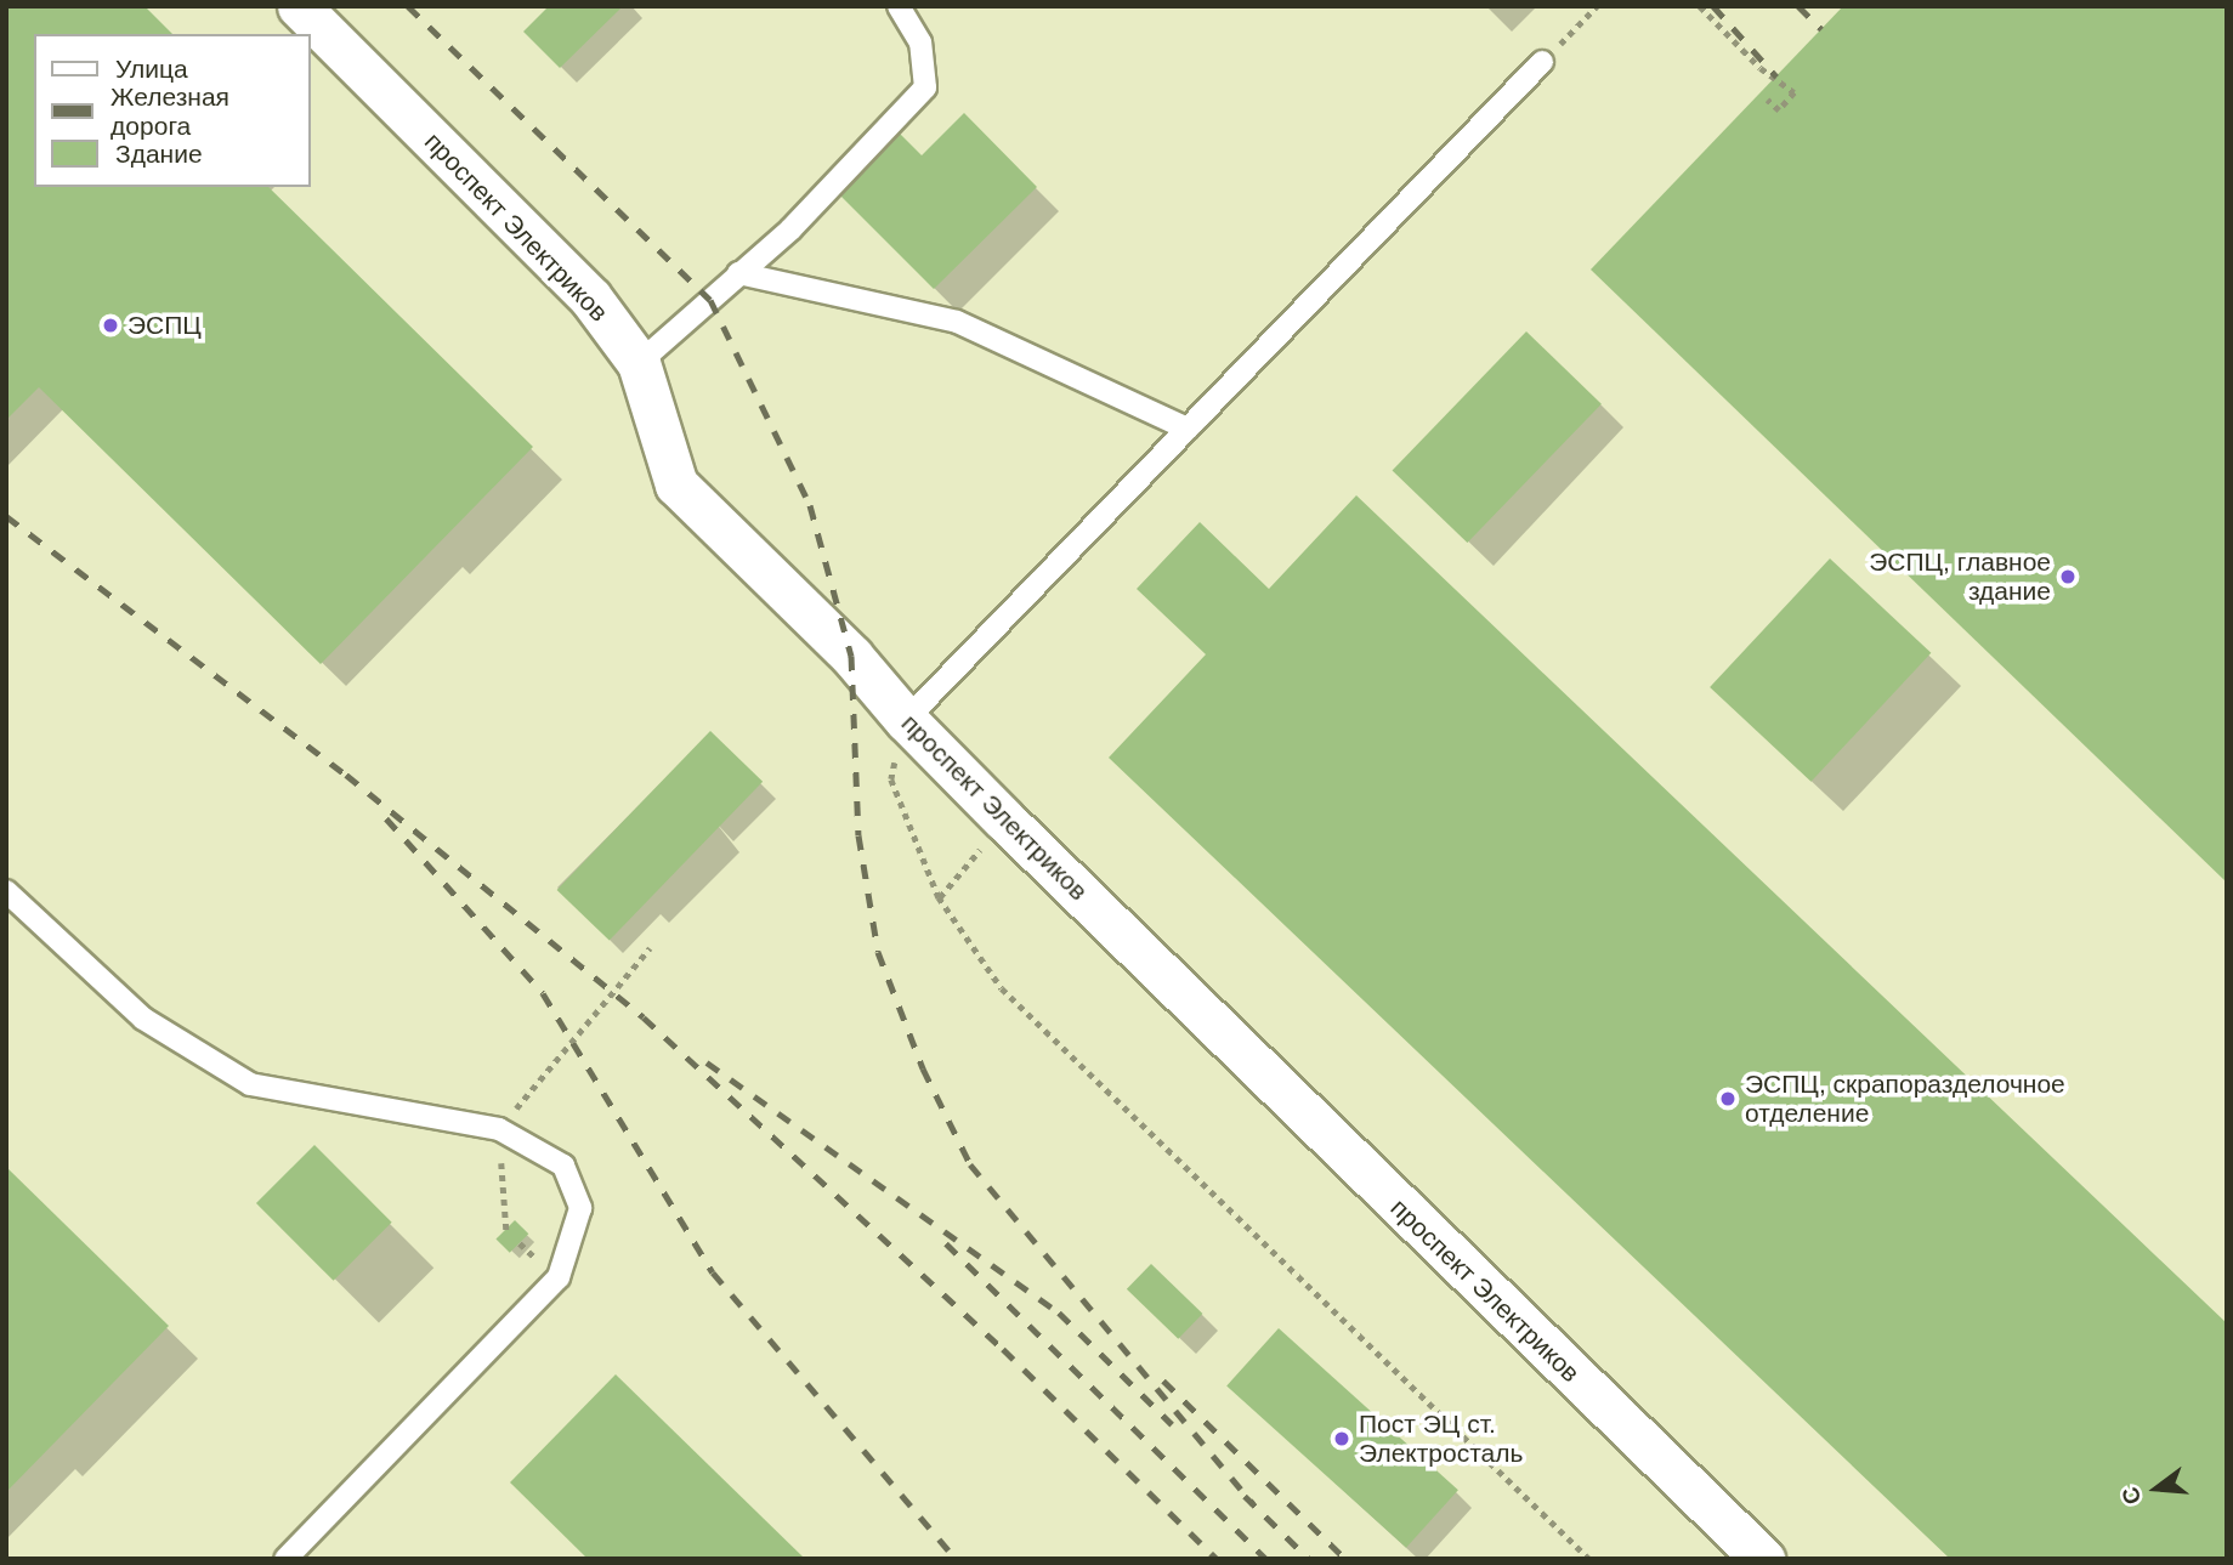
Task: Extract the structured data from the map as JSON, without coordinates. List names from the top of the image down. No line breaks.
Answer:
{"streets":{"street":["проспект Электриков"]},"places":["ЭСПЦ","ЭСПЦ, главное здание","ЭСПЦ, скрапоразделочное отделение","Пост ЭЦ ст. Электросталь"],"legend":["Улица","Железная дорога","Здание"],"north":"left"}
